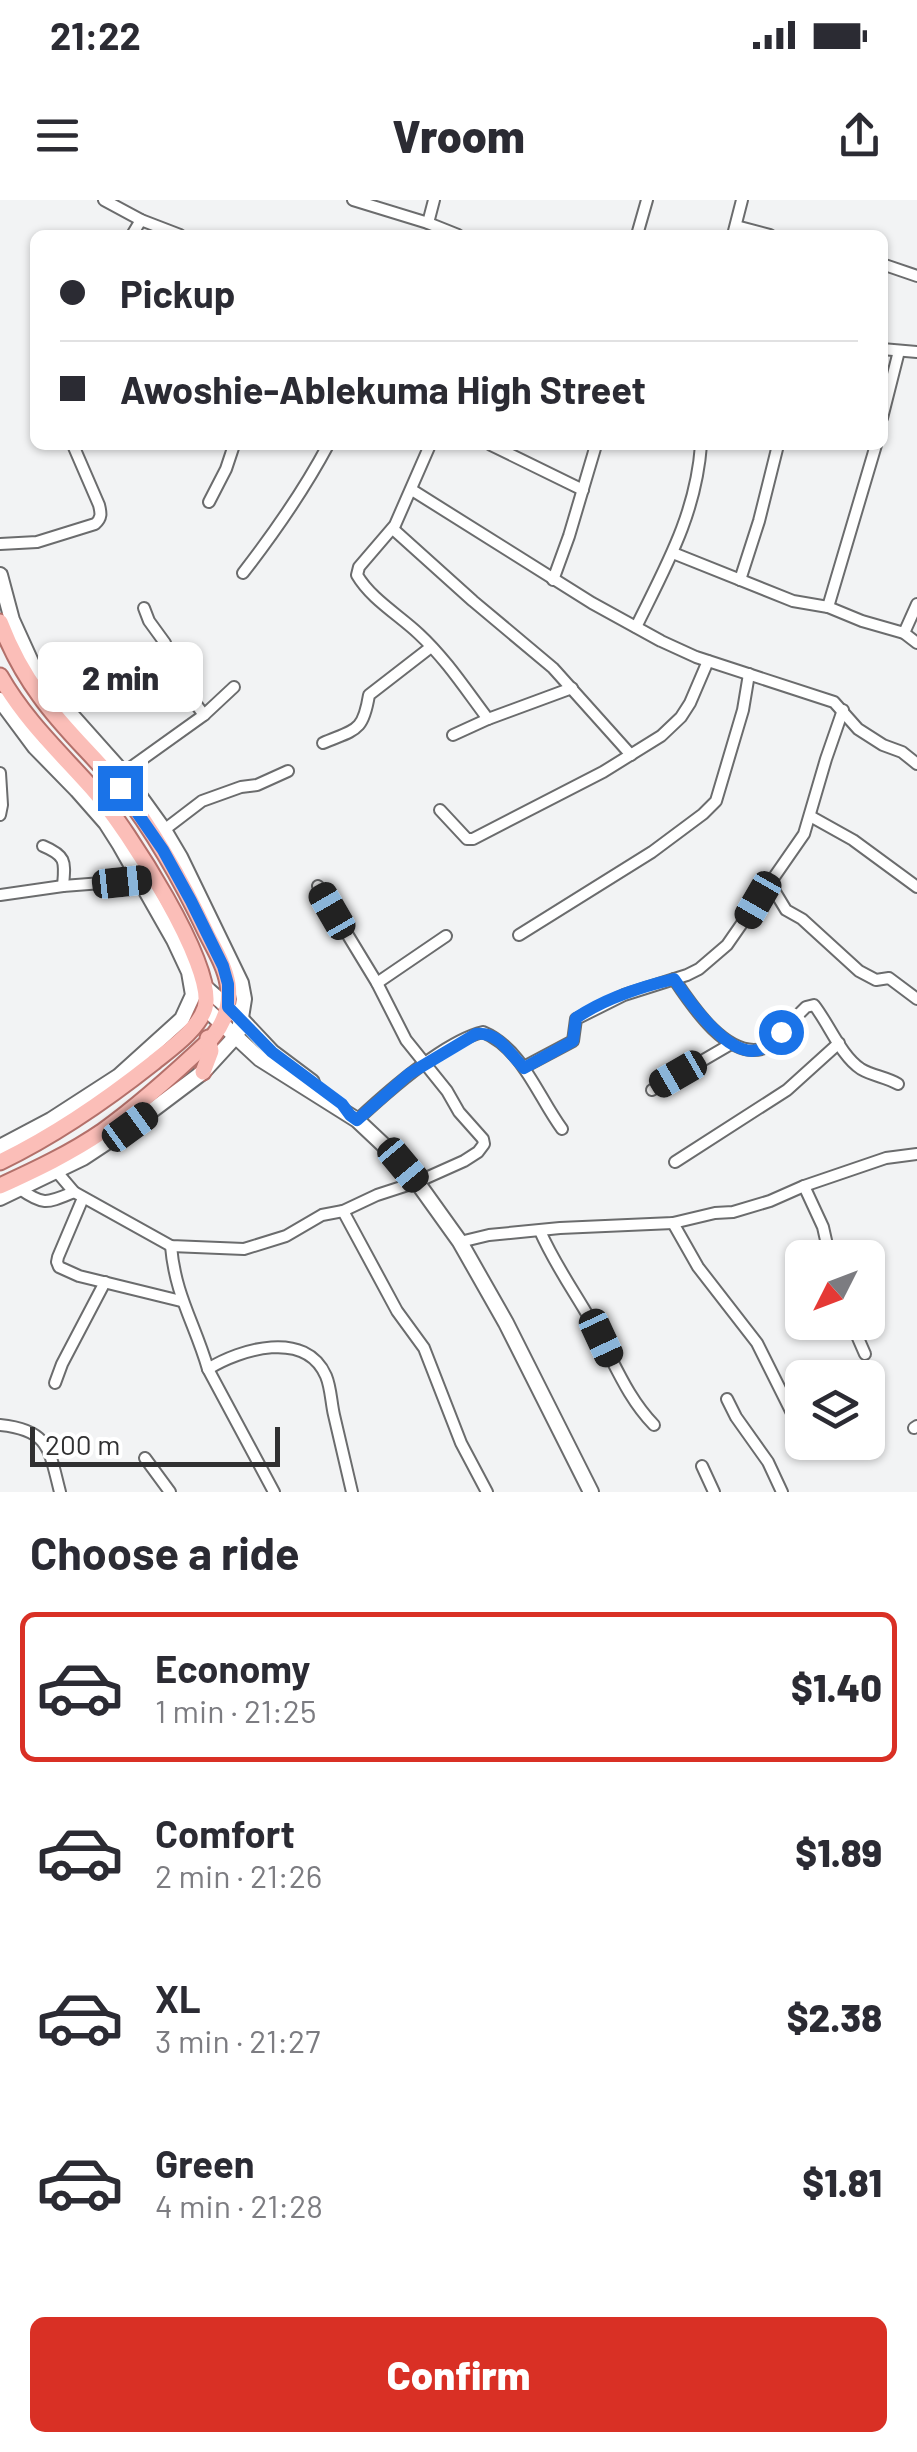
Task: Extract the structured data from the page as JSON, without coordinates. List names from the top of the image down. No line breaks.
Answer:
{"scale_bar":"200 m","north":"bottom left","page":{"status":"21:22","header":"Vroom","banner":["Pickup","Awoshie-Ablekuma High Street"],"bubble":"2 min","scale":"200 m","heading":"Choose a ride","list":[{"name":"Economy","note":"1 min · 21:25","value":"$1.40"},{"name":"Comfort","note":"2 min · 21:26","value":"$1.89"},{"name":"XL","note":"3 min · 21:27","value":"$2.38"},{"name":"Green","note":"4 min · 21:28","value":"$1.81"}],"buttons":"Confirm"}}
